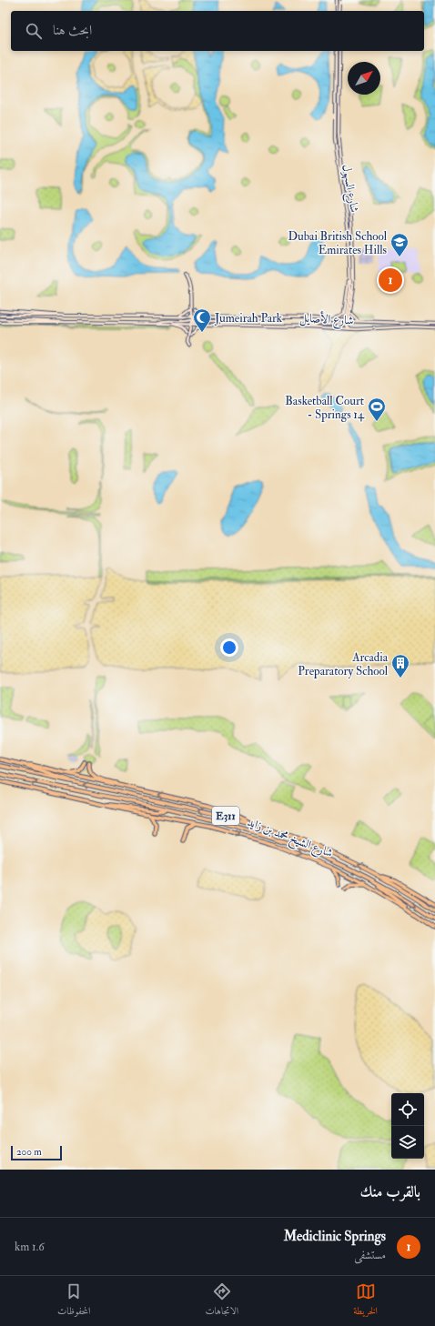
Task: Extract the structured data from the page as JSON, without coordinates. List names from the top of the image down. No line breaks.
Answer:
{"streets":{"highway":["E311","شارع الشيخ محمد بن زايد"],"main road":["شارع السهول","شارع الأصايل"]},"crossings":[["شارع السهول","شارع الأصايل"]],"places":{"school or university":["Dubai British School Emirates Hills"],"mosque":["Jumeirah Park"],"sports":["Basketball Court - Springs 14"],"building":["Arcadia Preparatory School"]},"scale_bar":"200 m","north":"top right","page":{"search":"ابحث هنا","pins":"1","scale":"200 m","heading":"بالقرب منك","list":[{"mark":"1","name":"Mediclinic Springs","note":"مستشفى","value":"1.6 km"}],"nav":["الخريطة","الاتجاهات","المحفوظات"]}}
